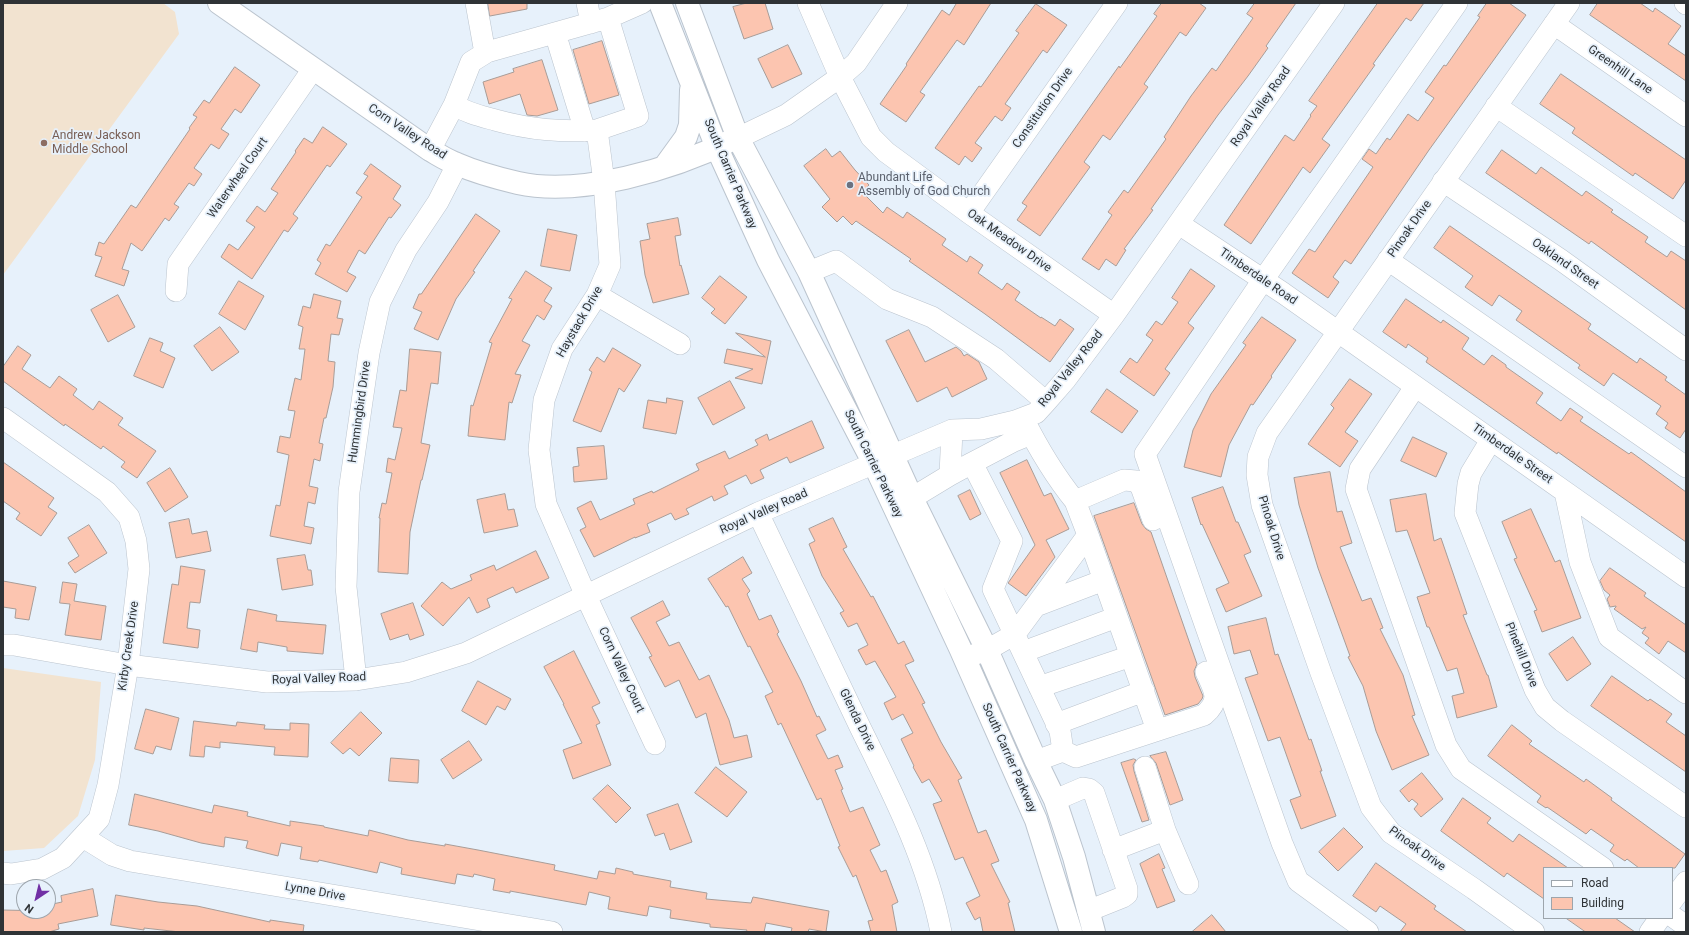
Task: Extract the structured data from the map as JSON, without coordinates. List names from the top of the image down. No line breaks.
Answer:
{"streets":{"main road":["Corn Valley Road","South Carrier Parkway"],"street":["Greenhill Lane","Royal Valley Road","Constitution Drive","Waterwheel Court","Pinoak Drive","Oak Meadow Drive","Oakland Street","Timberdale Road","Haystack Drive","Hummingbird Drive","Timberdale Street","Kirby Creek Drive","Pinehill Drive","Corn Valley Court","Glenda Drive","Lynne Drive"]},"crossings":[["Greenhill Lane","Pinoak Drive"],["Royal Valley Road","South Carrier Parkway"],["Royal Valley Road","Oak Meadow Drive"],["Royal Valley Road","Timberdale Road"],["Royal Valley Road","Haystack Drive"],["Royal Valley Road","Hummingbird Drive"],["Royal Valley Road","Kirby Creek Drive"],["Royal Valley Road","Corn Valley Court"],["Royal Valley Road","Glenda Drive"],["Constitution Drive","Oak Meadow Drive"],["Corn Valley Road","South Carrier Parkway"],["Corn Valley Road","Waterwheel Court"],["Corn Valley Road","Oak Meadow Drive"],["Corn Valley Road","Haystack Drive"],["Corn Valley Road","Hummingbird Drive"],["Pinoak Drive","Oakland Street"],["Pinoak Drive","Timberdale Road"],["Pinoak Drive","Timberdale Street"],["Timberdale Road","Timberdale Street"],["Haystack Drive","Corn Valley Court"],["Timberdale Street","Pinehill Drive"],["Kirby Creek Drive","Lynne Drive"]],"places":["Andrew Jackson Middle School","Abundant Life Assembly of God Church"],"legend":["Road","Building"],"north":"bottom left"}
